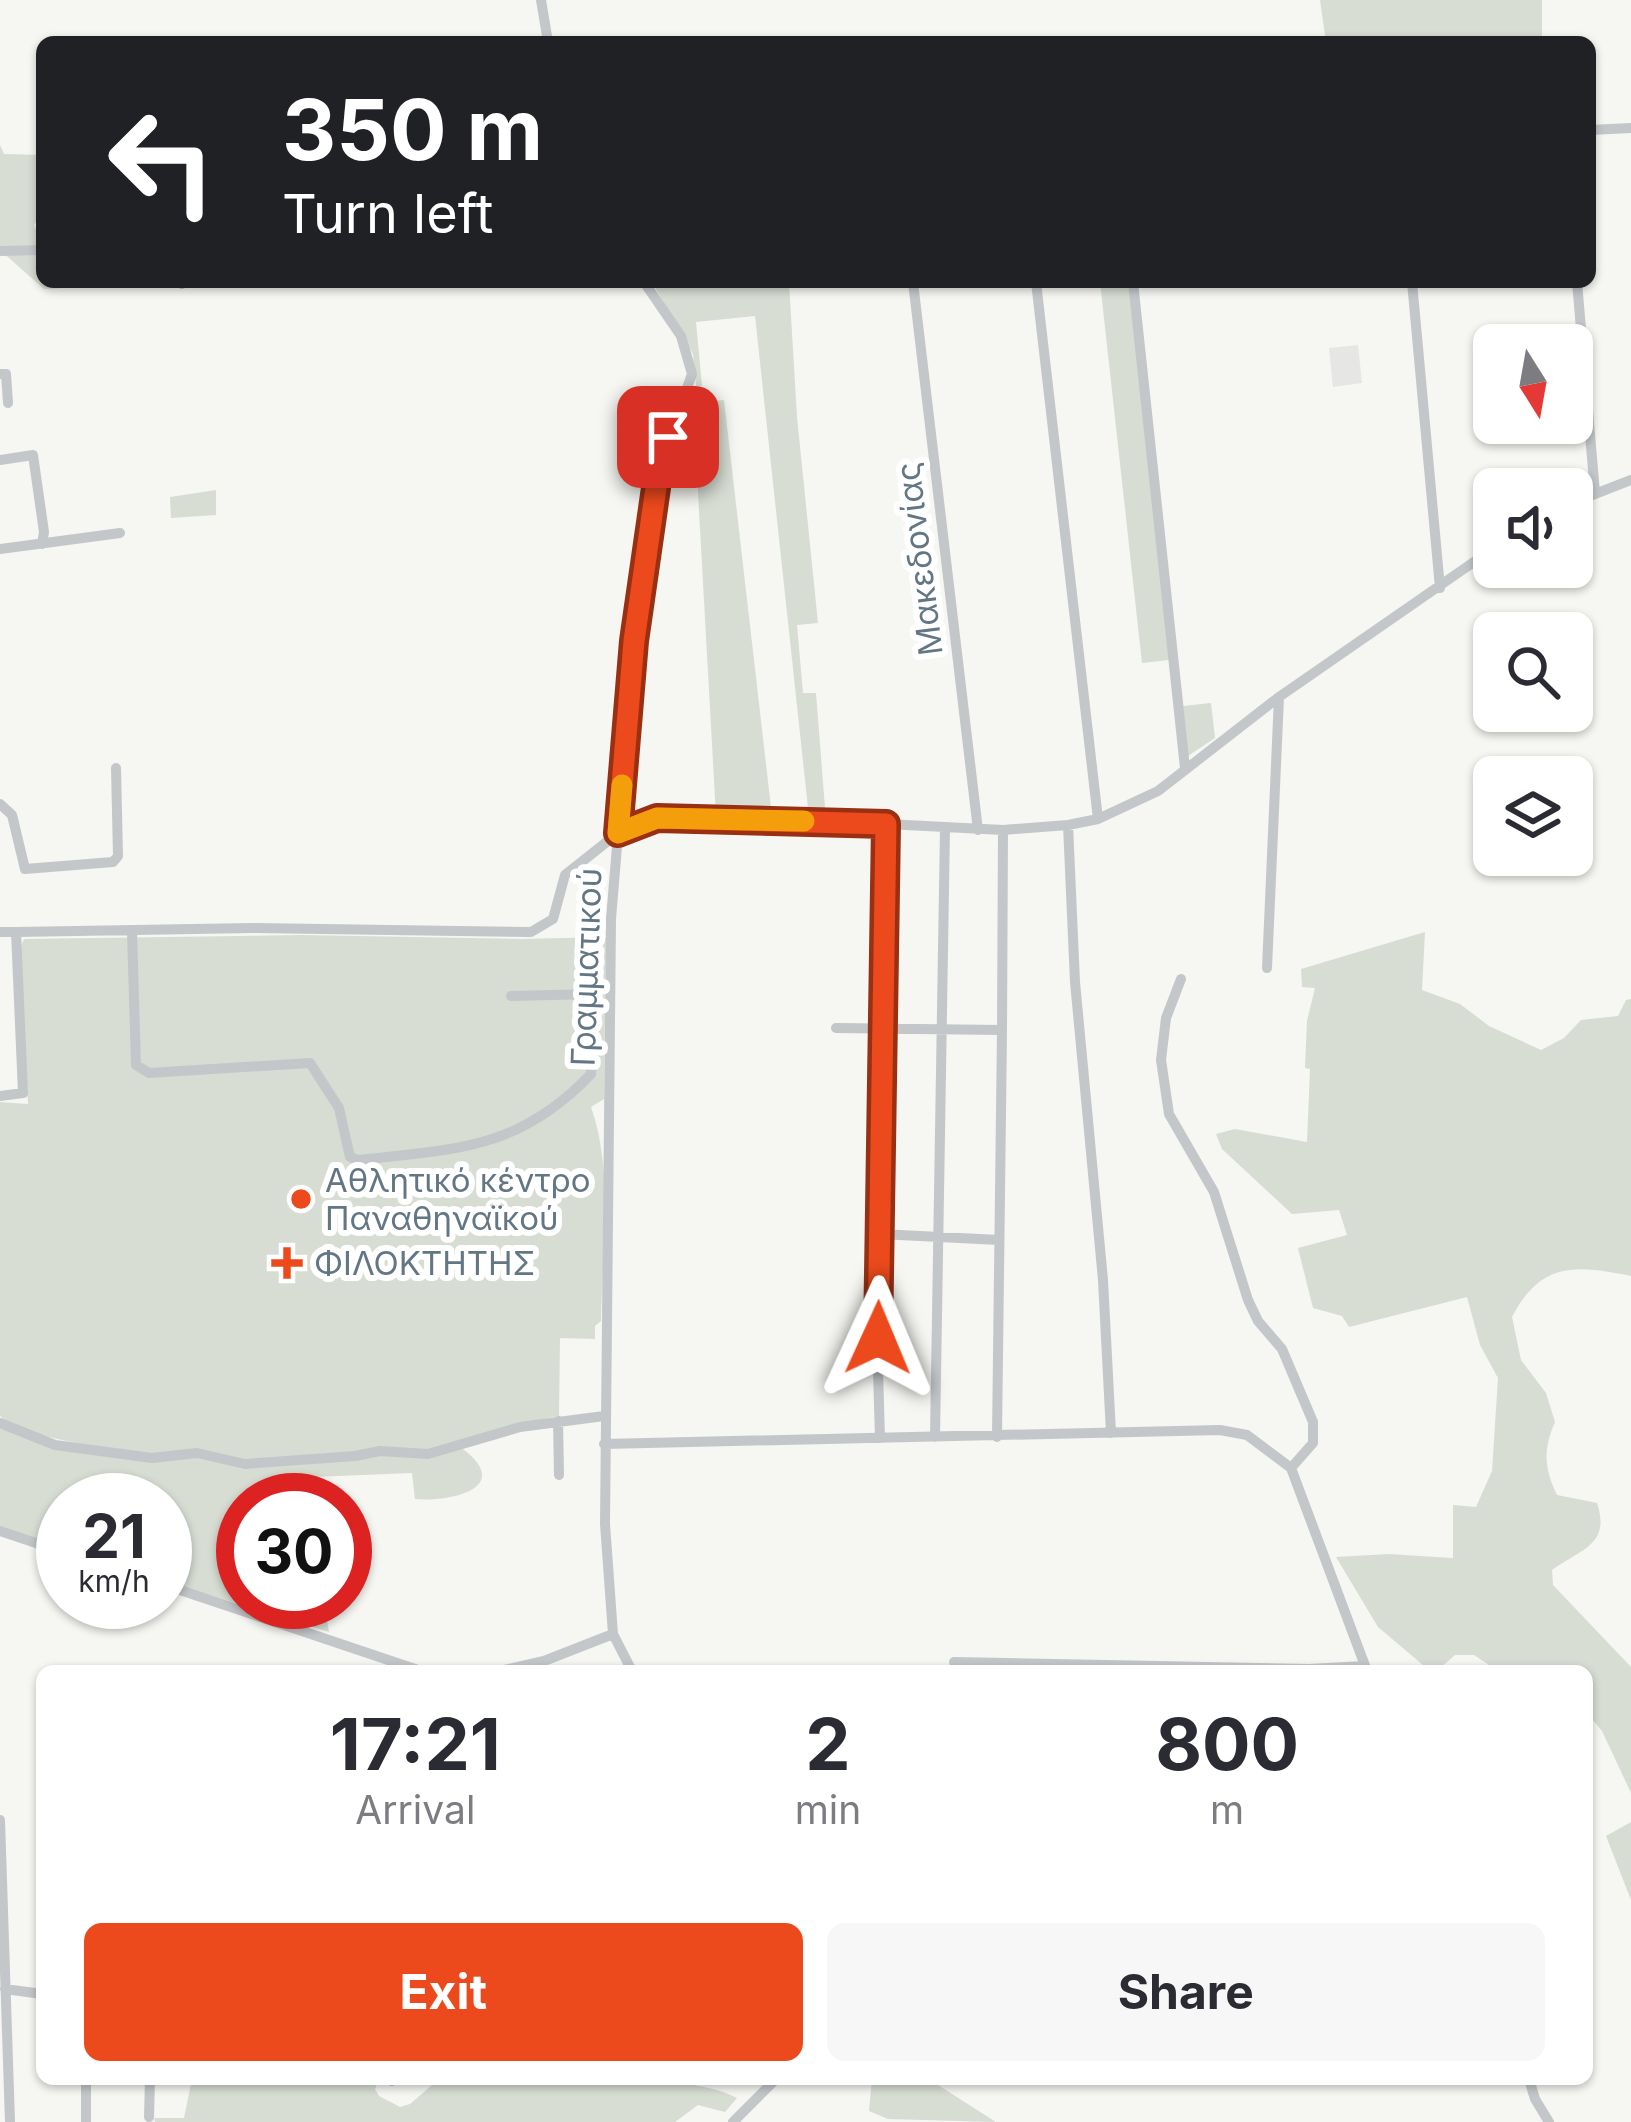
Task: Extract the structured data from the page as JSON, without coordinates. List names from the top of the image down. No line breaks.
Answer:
{"streets":{"street":["Μακεδονίας","Γραμματικού"]},"places":{"other":["Αθλητικό κέντρο Παναθηναϊκού"],"health":["ΦΙΛΟΚΤΗΤΗΣ"]},"north":"bottom","page":{"turn":["350 m","Turn left"],"speed":"21 km/h","limit":"30","eta":["17:21","Arrival","2","min","800","m"],"buttons":["Exit","Share"]}}
